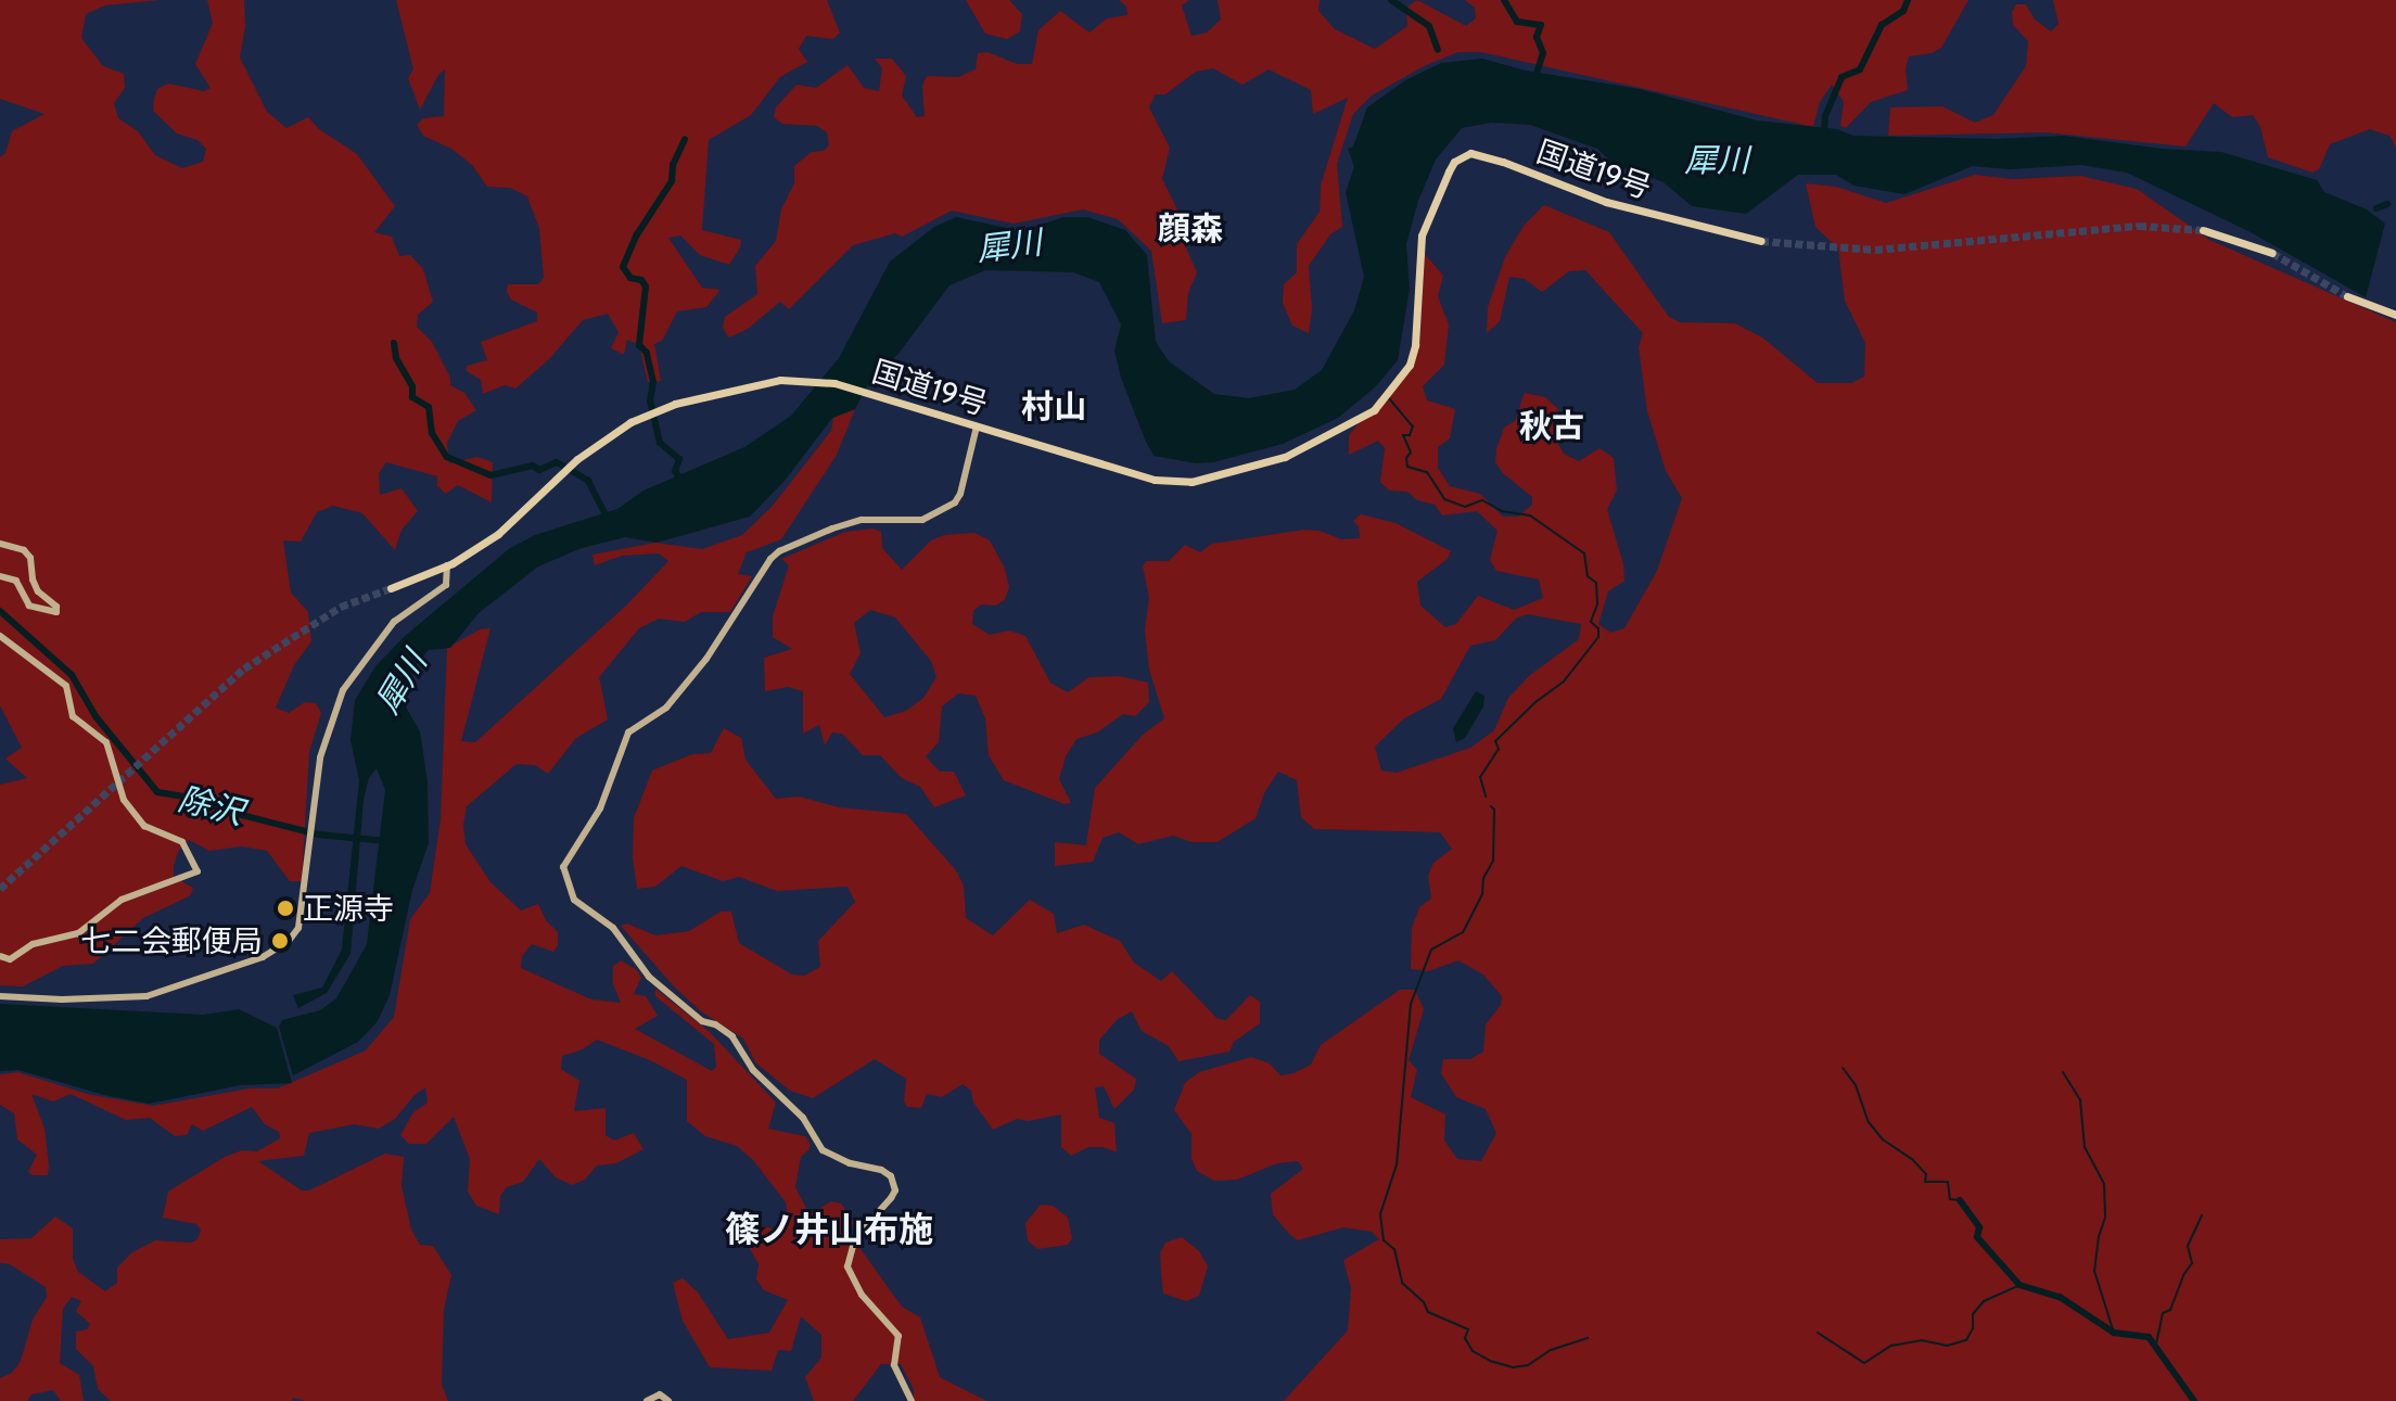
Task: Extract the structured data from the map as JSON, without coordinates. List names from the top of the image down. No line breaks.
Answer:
{"streets":{"highway":["国道19号"]},"districts":["顔森","村山","秋古","篠ノ井山布施"],"water":["犀川","除沢"],"places":["正源寺","七二会郵便局"]}
